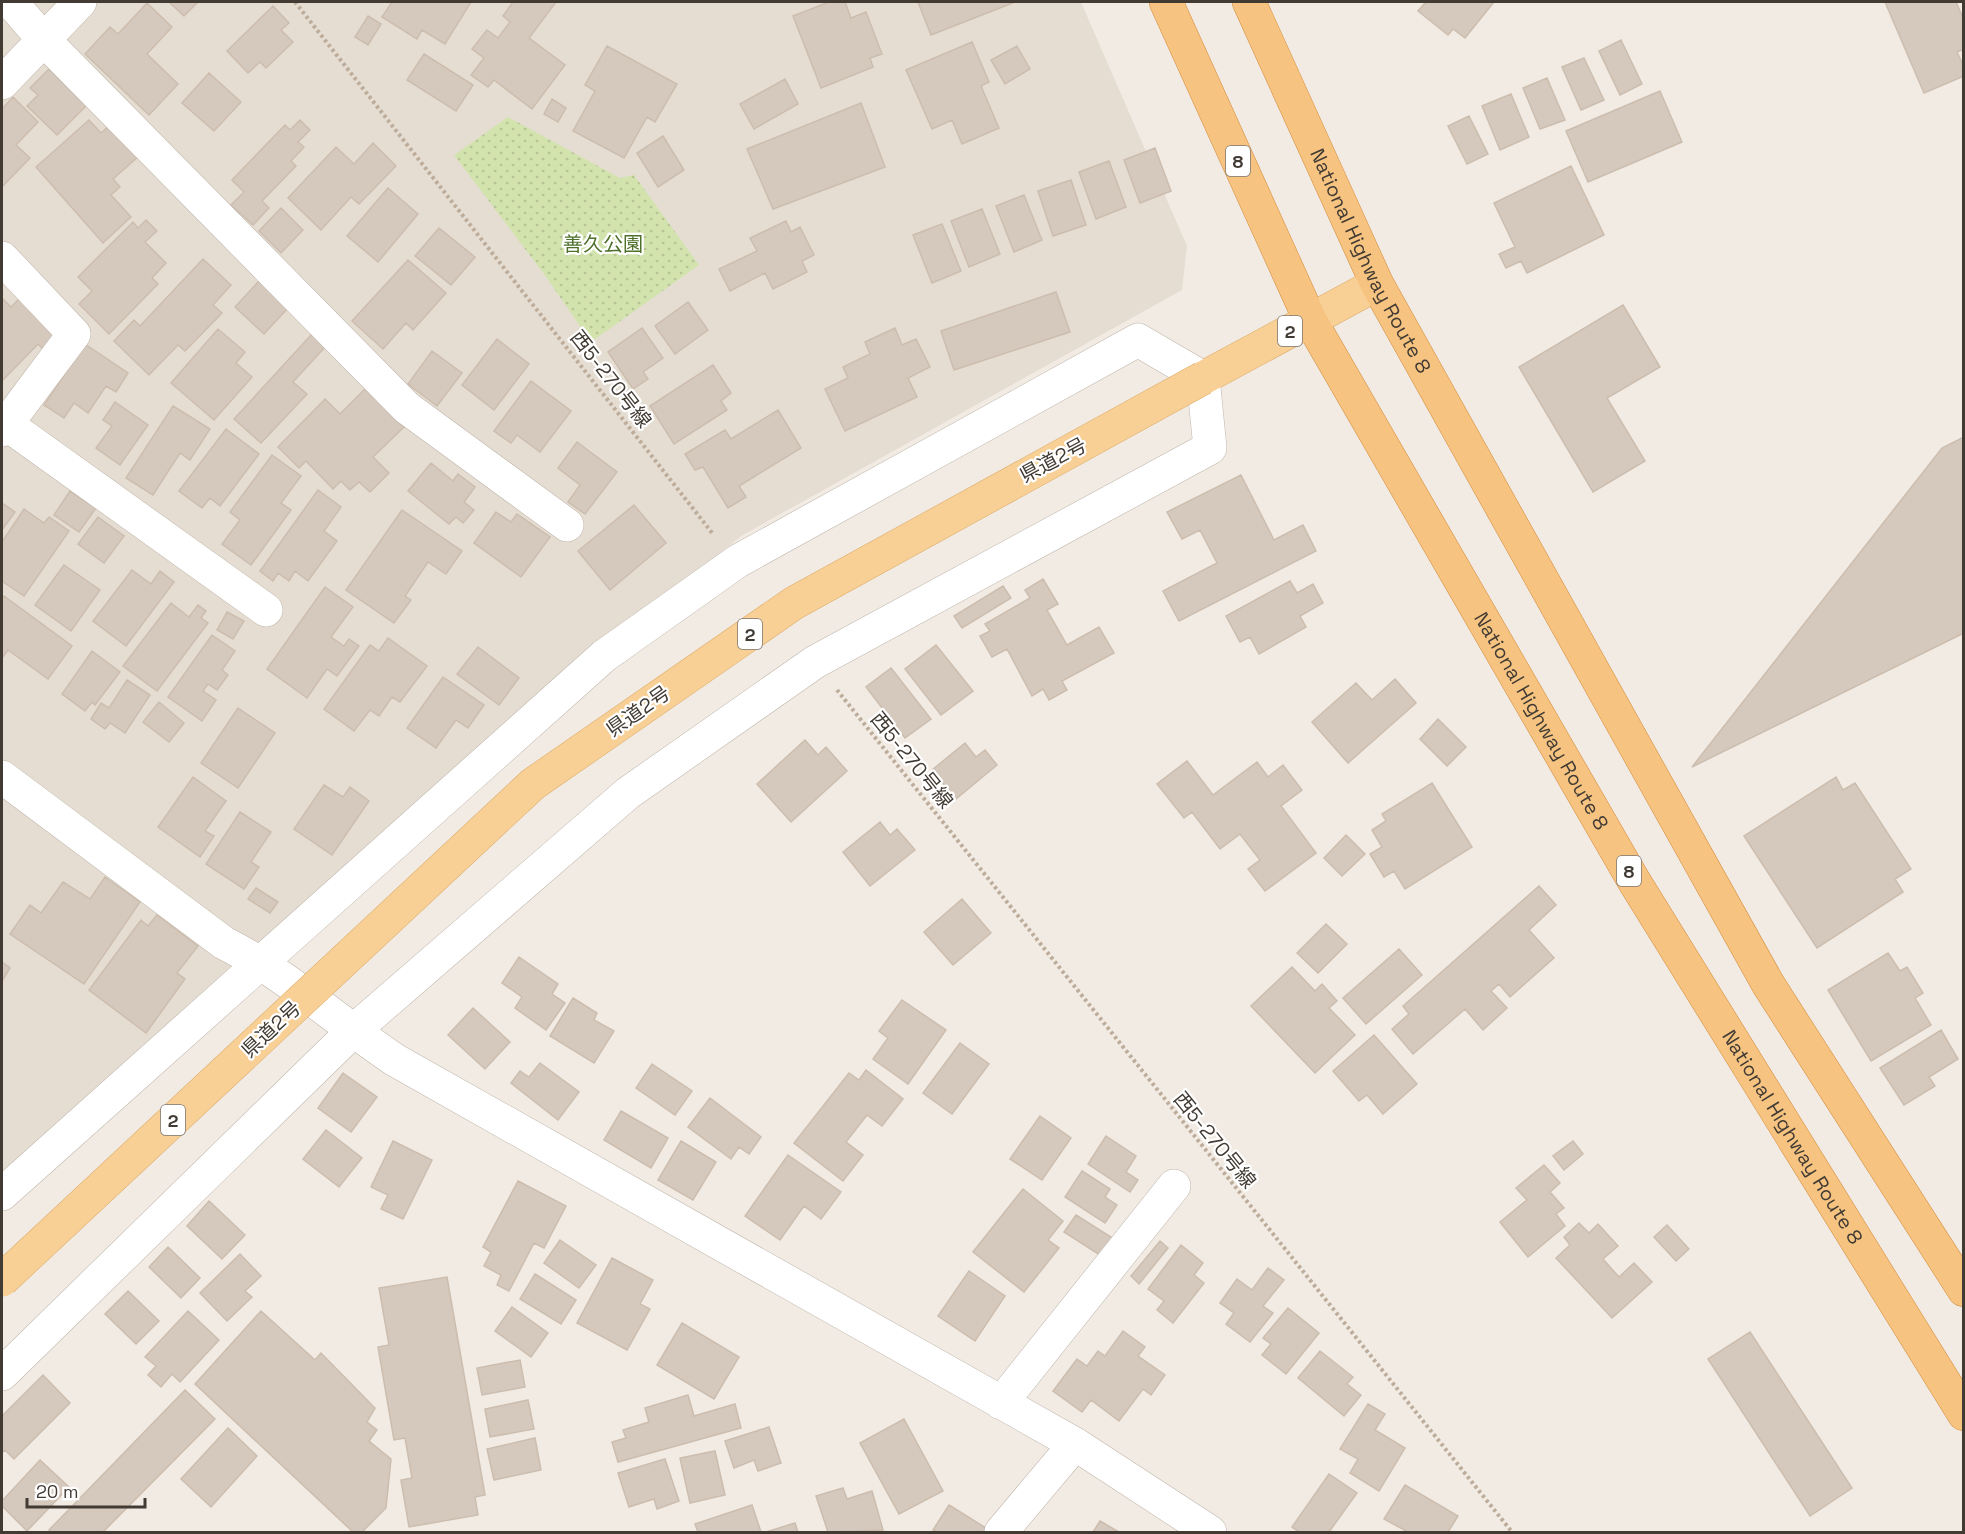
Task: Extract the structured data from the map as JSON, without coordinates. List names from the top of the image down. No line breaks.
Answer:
{"streets":{"highway":["8","National Highway Route 8"],"main road":["2","県道2号"],"path":["西5-270号線"]},"crossings":[["National Highway Route 8","県道2号"]],"parks":["善久公園"],"scale_bar":"20 m"}
